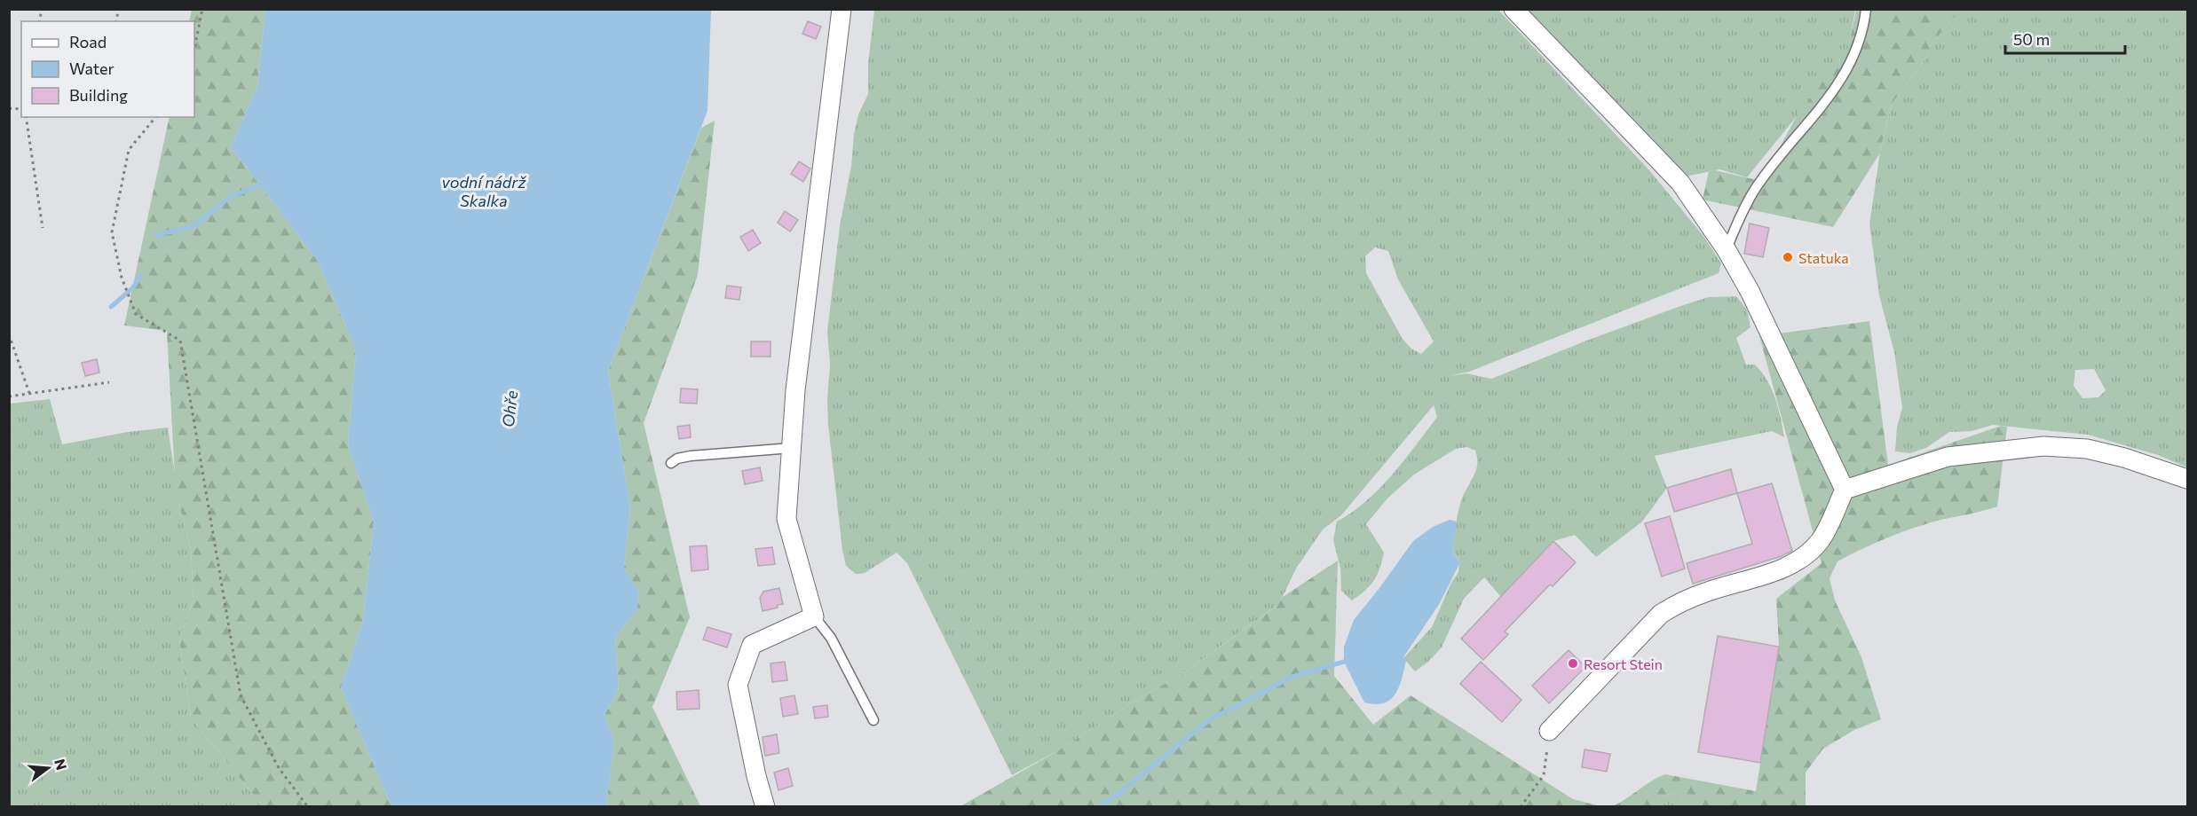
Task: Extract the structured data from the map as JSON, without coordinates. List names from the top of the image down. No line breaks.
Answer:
{"water":["vodní nádrž Skalka","Ohře"],"places":["Statuka","Resort Stein"],"legend":["Road","Water","Building"],"scale_bar":"50 m","north":"right"}
